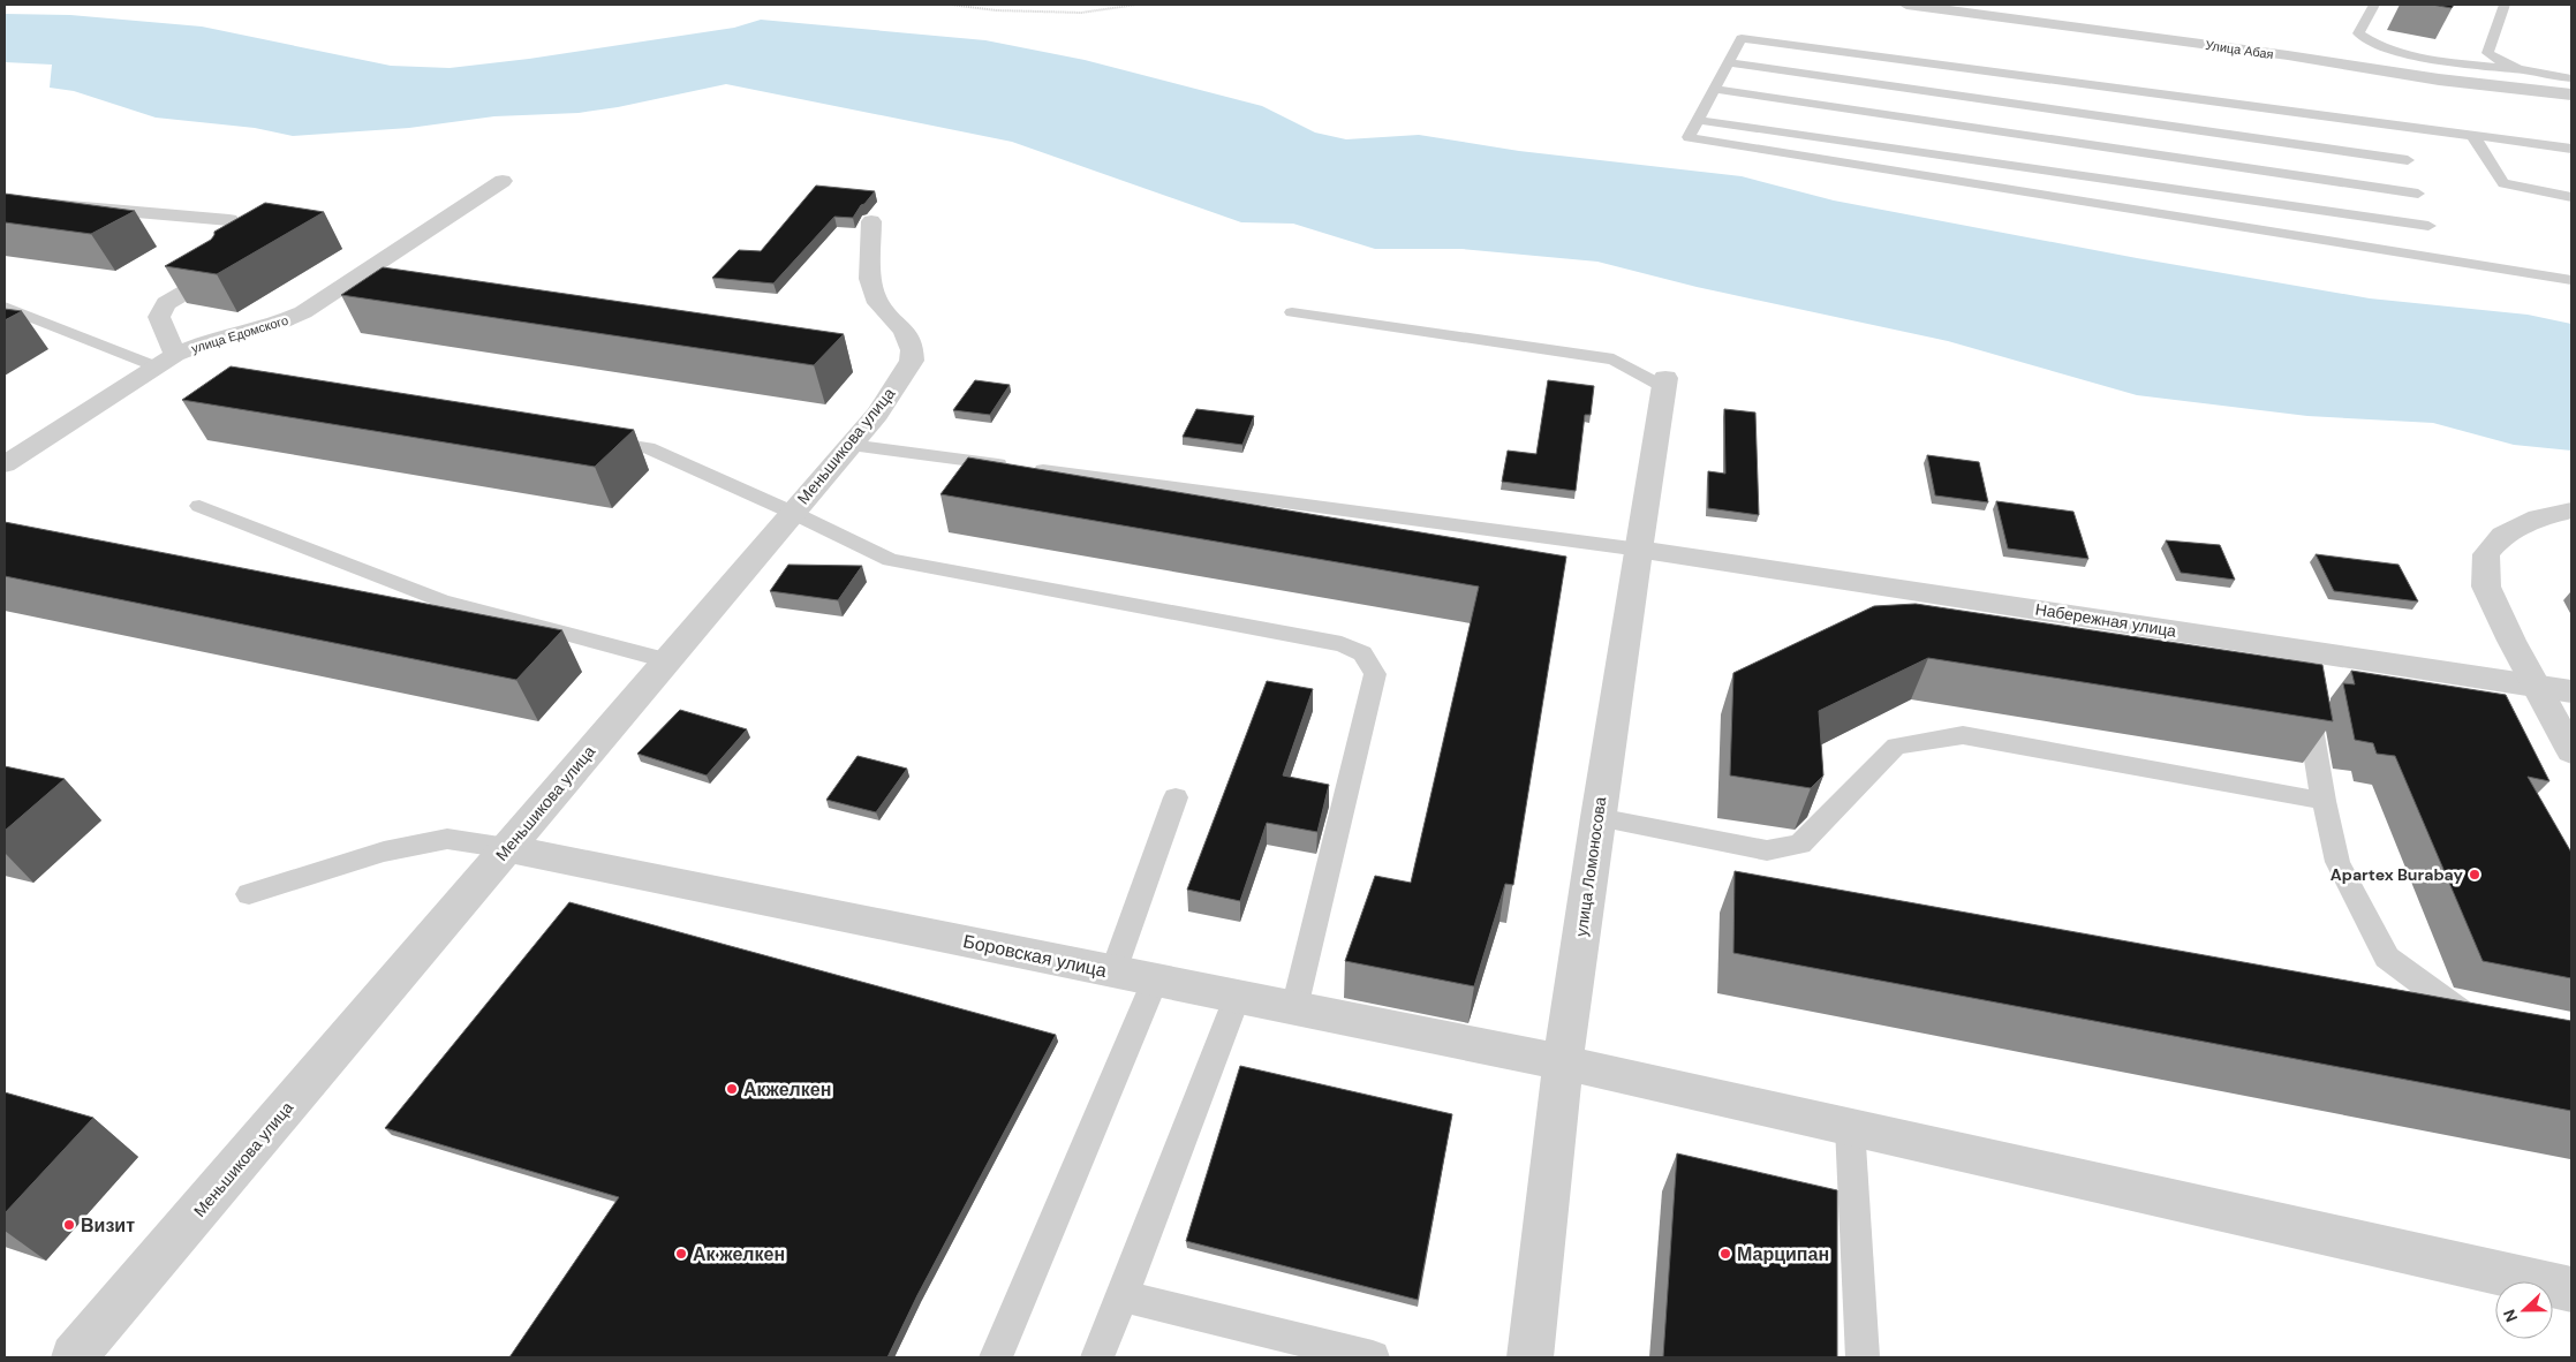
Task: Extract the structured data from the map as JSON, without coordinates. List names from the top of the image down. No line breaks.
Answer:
{"streets":{"street":["Улица Абая","улица Едомского","Меньшикова улица","Набережная улица","улица Ломоносова","Боровская улица"]},"crossings":[["Меньшикова улица","Боровская улица"],["Набережная улица","улица Ломоносова"],["улица Ломоносова","Боровская улица"]],"places":["Apartex Burabay","Акжелкен","Визит","Ак желкен","Марципан"],"north":"left"}
